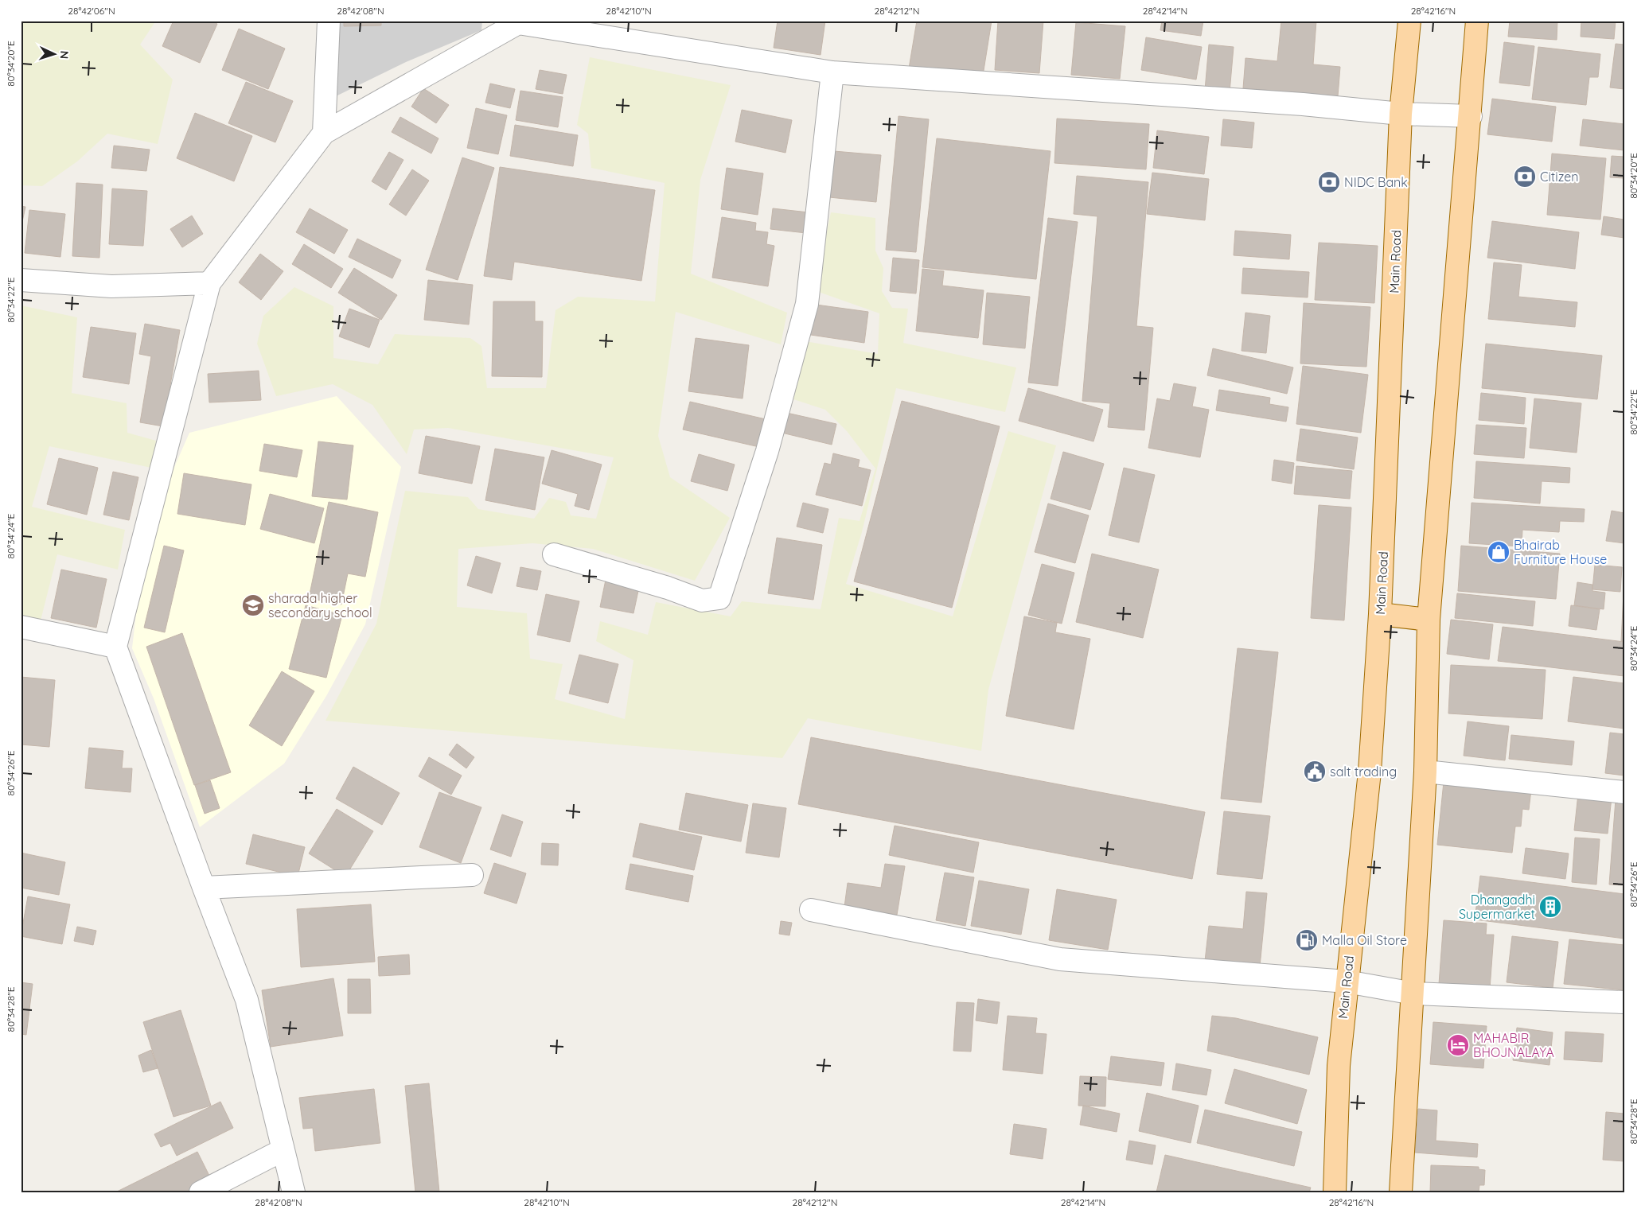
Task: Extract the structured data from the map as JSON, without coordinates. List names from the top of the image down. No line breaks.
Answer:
{"streets":{"main road":["Main Road"]},"places":{"bank":["Citizen","NIDC Bank"],"shop":["Bhairab Furniture House"],"school or university":["sharada higher secondary school"],"public building":["salt trading"],"building":["Dhangadhi Supermarket"],"fuel station":["Malla Oil Store"],"hotel":["MAHABIR BHOJNALAYA"]},"north":"right","coordinates":["28°42'06\"N","28°42'08\"N","28°42'10\"N","28°42'12\"N","28°42'14\"N","28°42'16\"N","80°34'20\"E","80°34'22\"E","80°34'24\"E","80°34'26\"E","80°34'28\"E"]}
